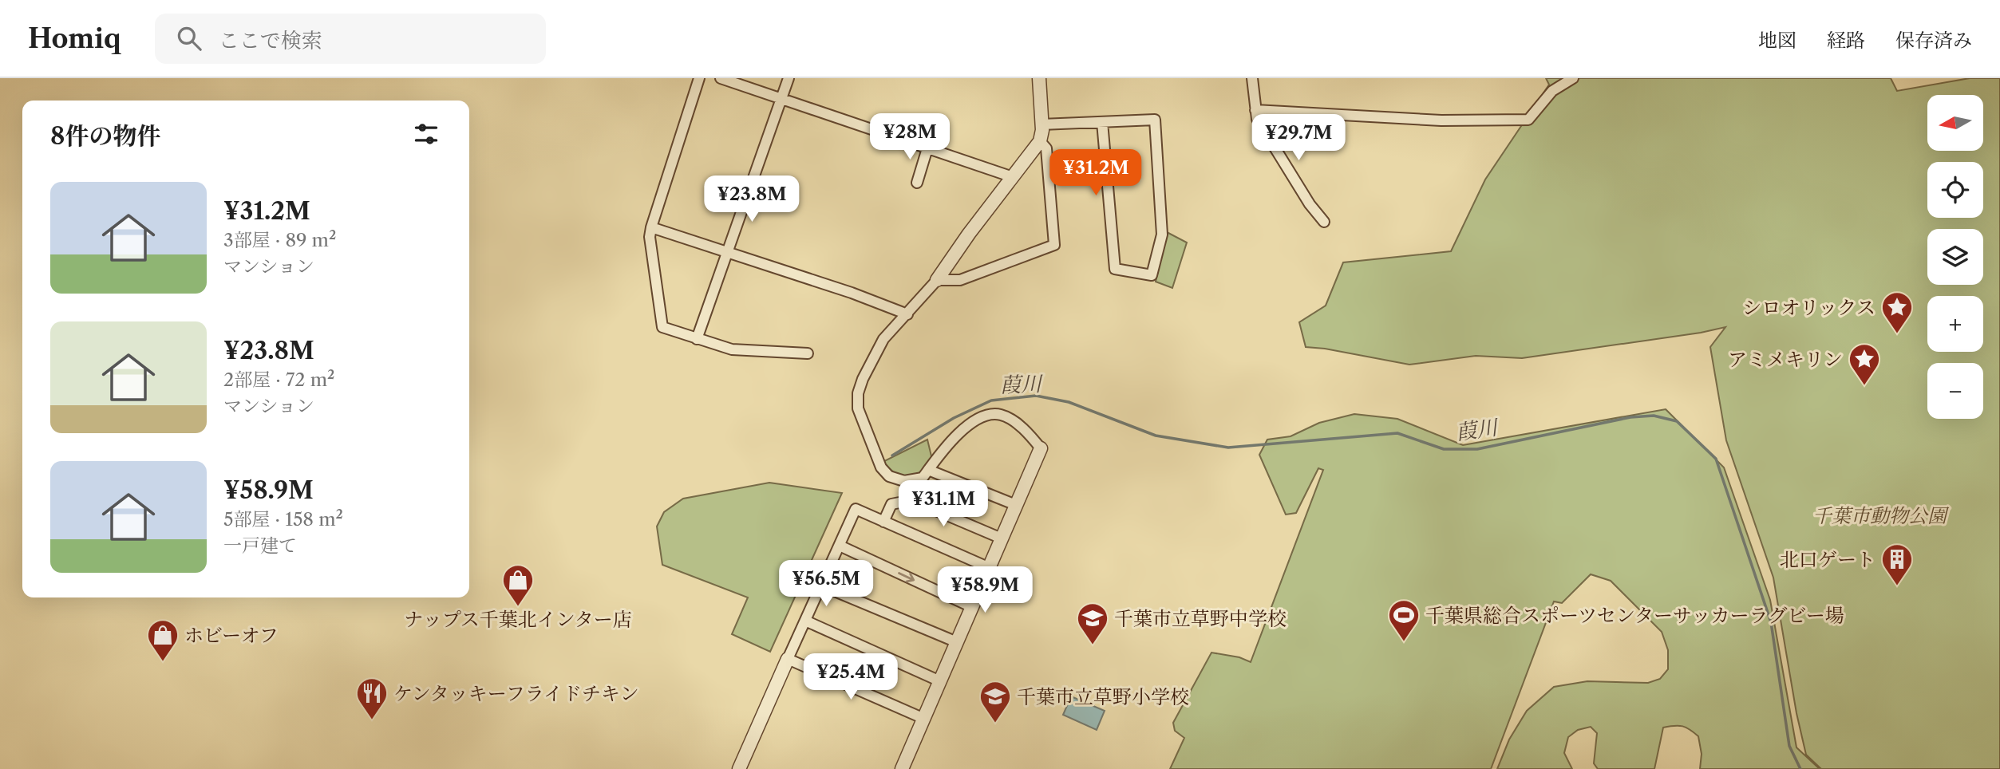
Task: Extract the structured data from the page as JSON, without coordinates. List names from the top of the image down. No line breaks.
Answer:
{"water":["葭川"],"parks":["千葉市動物公園"],"places":{"place":["シロオリックス","アミメキリン"],"building":["北口ゲート"],"shop":["ナップス千葉北インター店","ホビーオフ"],"sports":["千葉県総合スポーツセンターサッカーラグビー場"],"school or university":["千葉市立草野中学校","千葉市立草野小学校"],"restaurant":["ケンタッキーフライドチキン"]},"north":"left","page":{"header":"Homiq","search":"ここで検索","nav":["地図","経路","保存済み"],"map_buttons":["+","−"],"heading":"8件の物件","price":["¥28M","¥29.7M","¥31.2M","¥23.8M","¥31.1M","¥56.5M","¥58.9M","¥25.4M"],"list":[{"name":"¥31.2M","note":"3部屋 · 89 m² · マンション"},{"name":"¥23.8M","note":"2部屋 · 72 m² · マンション"},{"name":"¥58.9M","note":"5部屋 · 158 m² · 一戸建て"}]}}
